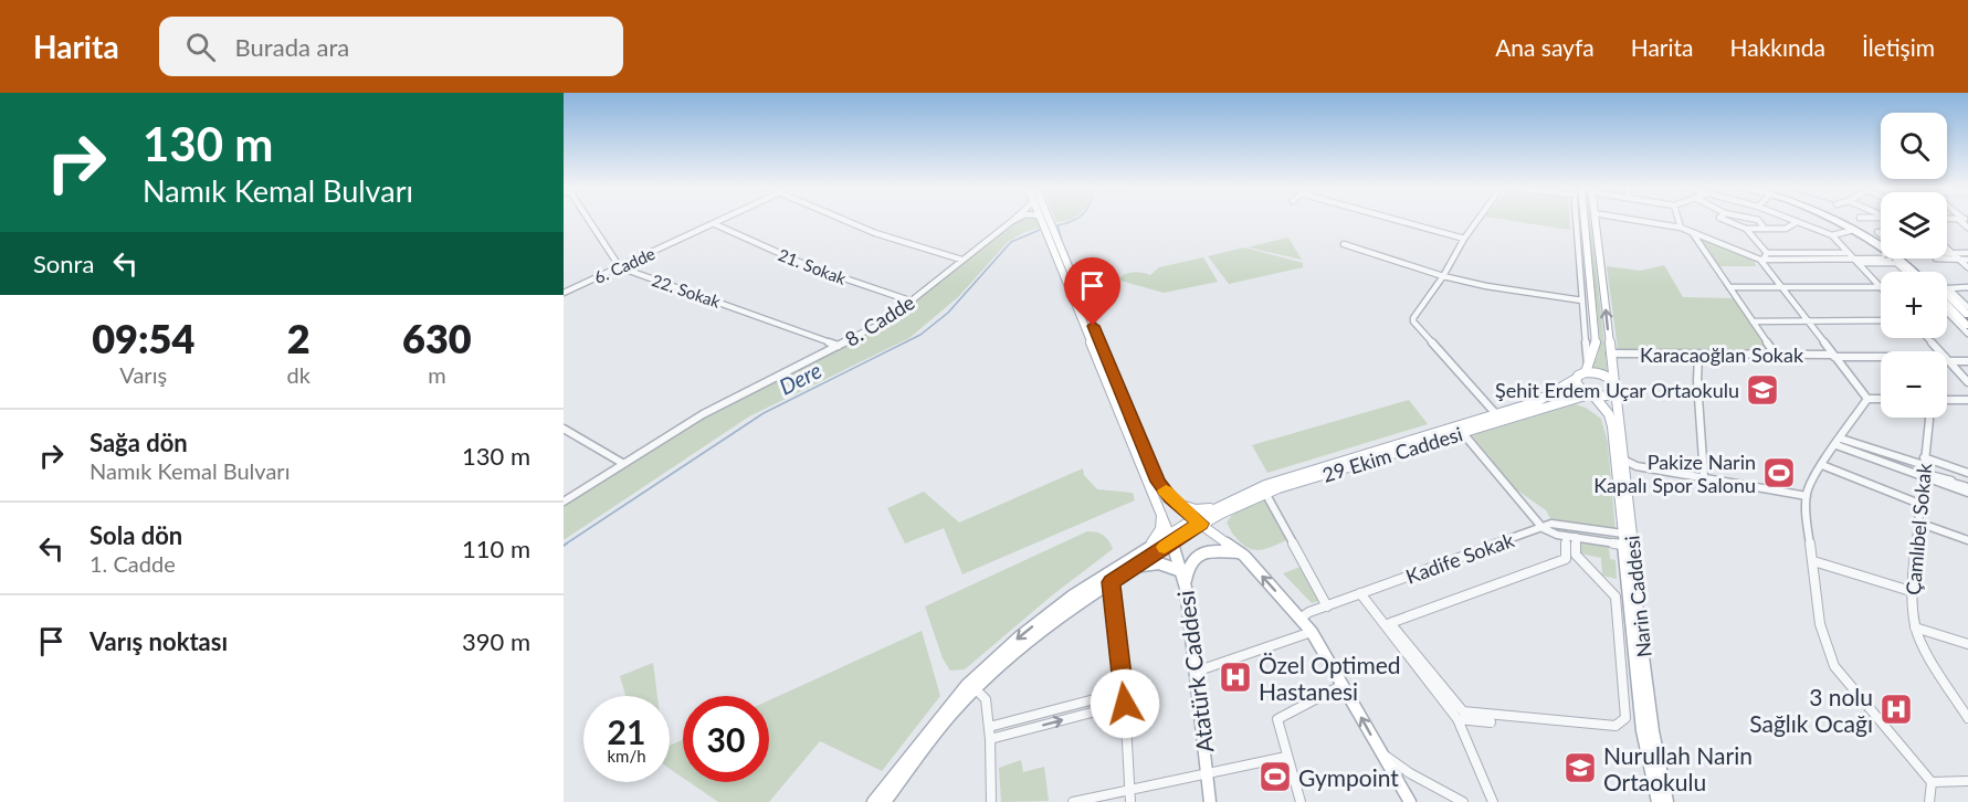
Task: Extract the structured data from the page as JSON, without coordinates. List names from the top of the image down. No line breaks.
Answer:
{"streets":{"main road":["29 Ekim Caddesi","Narin Caddesi","Atatürk Caddesi"],"street":["6. Cadde","21. Sokak","22. Sokak","8. Cadde","Karacaoğlan Sokak","Çamlıbel Sokak","Kadife Sokak"]},"crossings":[["6. Cadde","21. Sokak"],["6. Cadde","22. Sokak"],["21. Sokak","8. Cadde"],["22. Sokak","8. Cadde"],["Karacaoğlan Sokak","Narin Caddesi"],["29 Ekim Caddesi","Narin Caddesi"],["Kadife Sokak","Narin Caddesi"]],"water":["Dere"],"places":{"school or university":["Şehit Erdem Uçar Ortaokulu","Nurullah Narin Ortaokulu"],"sports":["Pakize Narin Kapalı Spor Salonu","Gympoint"],"hospital":["Özel Optimed Hastanesi","3 nolu Sağlık Ocağı"]},"page":{"header":"Harita","search":"Burada ara","nav":["Ana sayfa","Harita","Hakkında","İletişim"],"turn":["130 m","Namık Kemal Bulvarı"],"map_buttons":["+","−"],"then":"Sonra","eta":["09:54","Varış","2","dk","630","m"],"list":[{"name":"Sağa dön","note":"Namık Kemal Bulvarı","value":"130 m"},{"name":"Sola dön","note":"1. Cadde","value":"110 m"},{"name":"Varış noktası","value":"390 m"}],"speed":"21 km/h","limit":"30"}}
